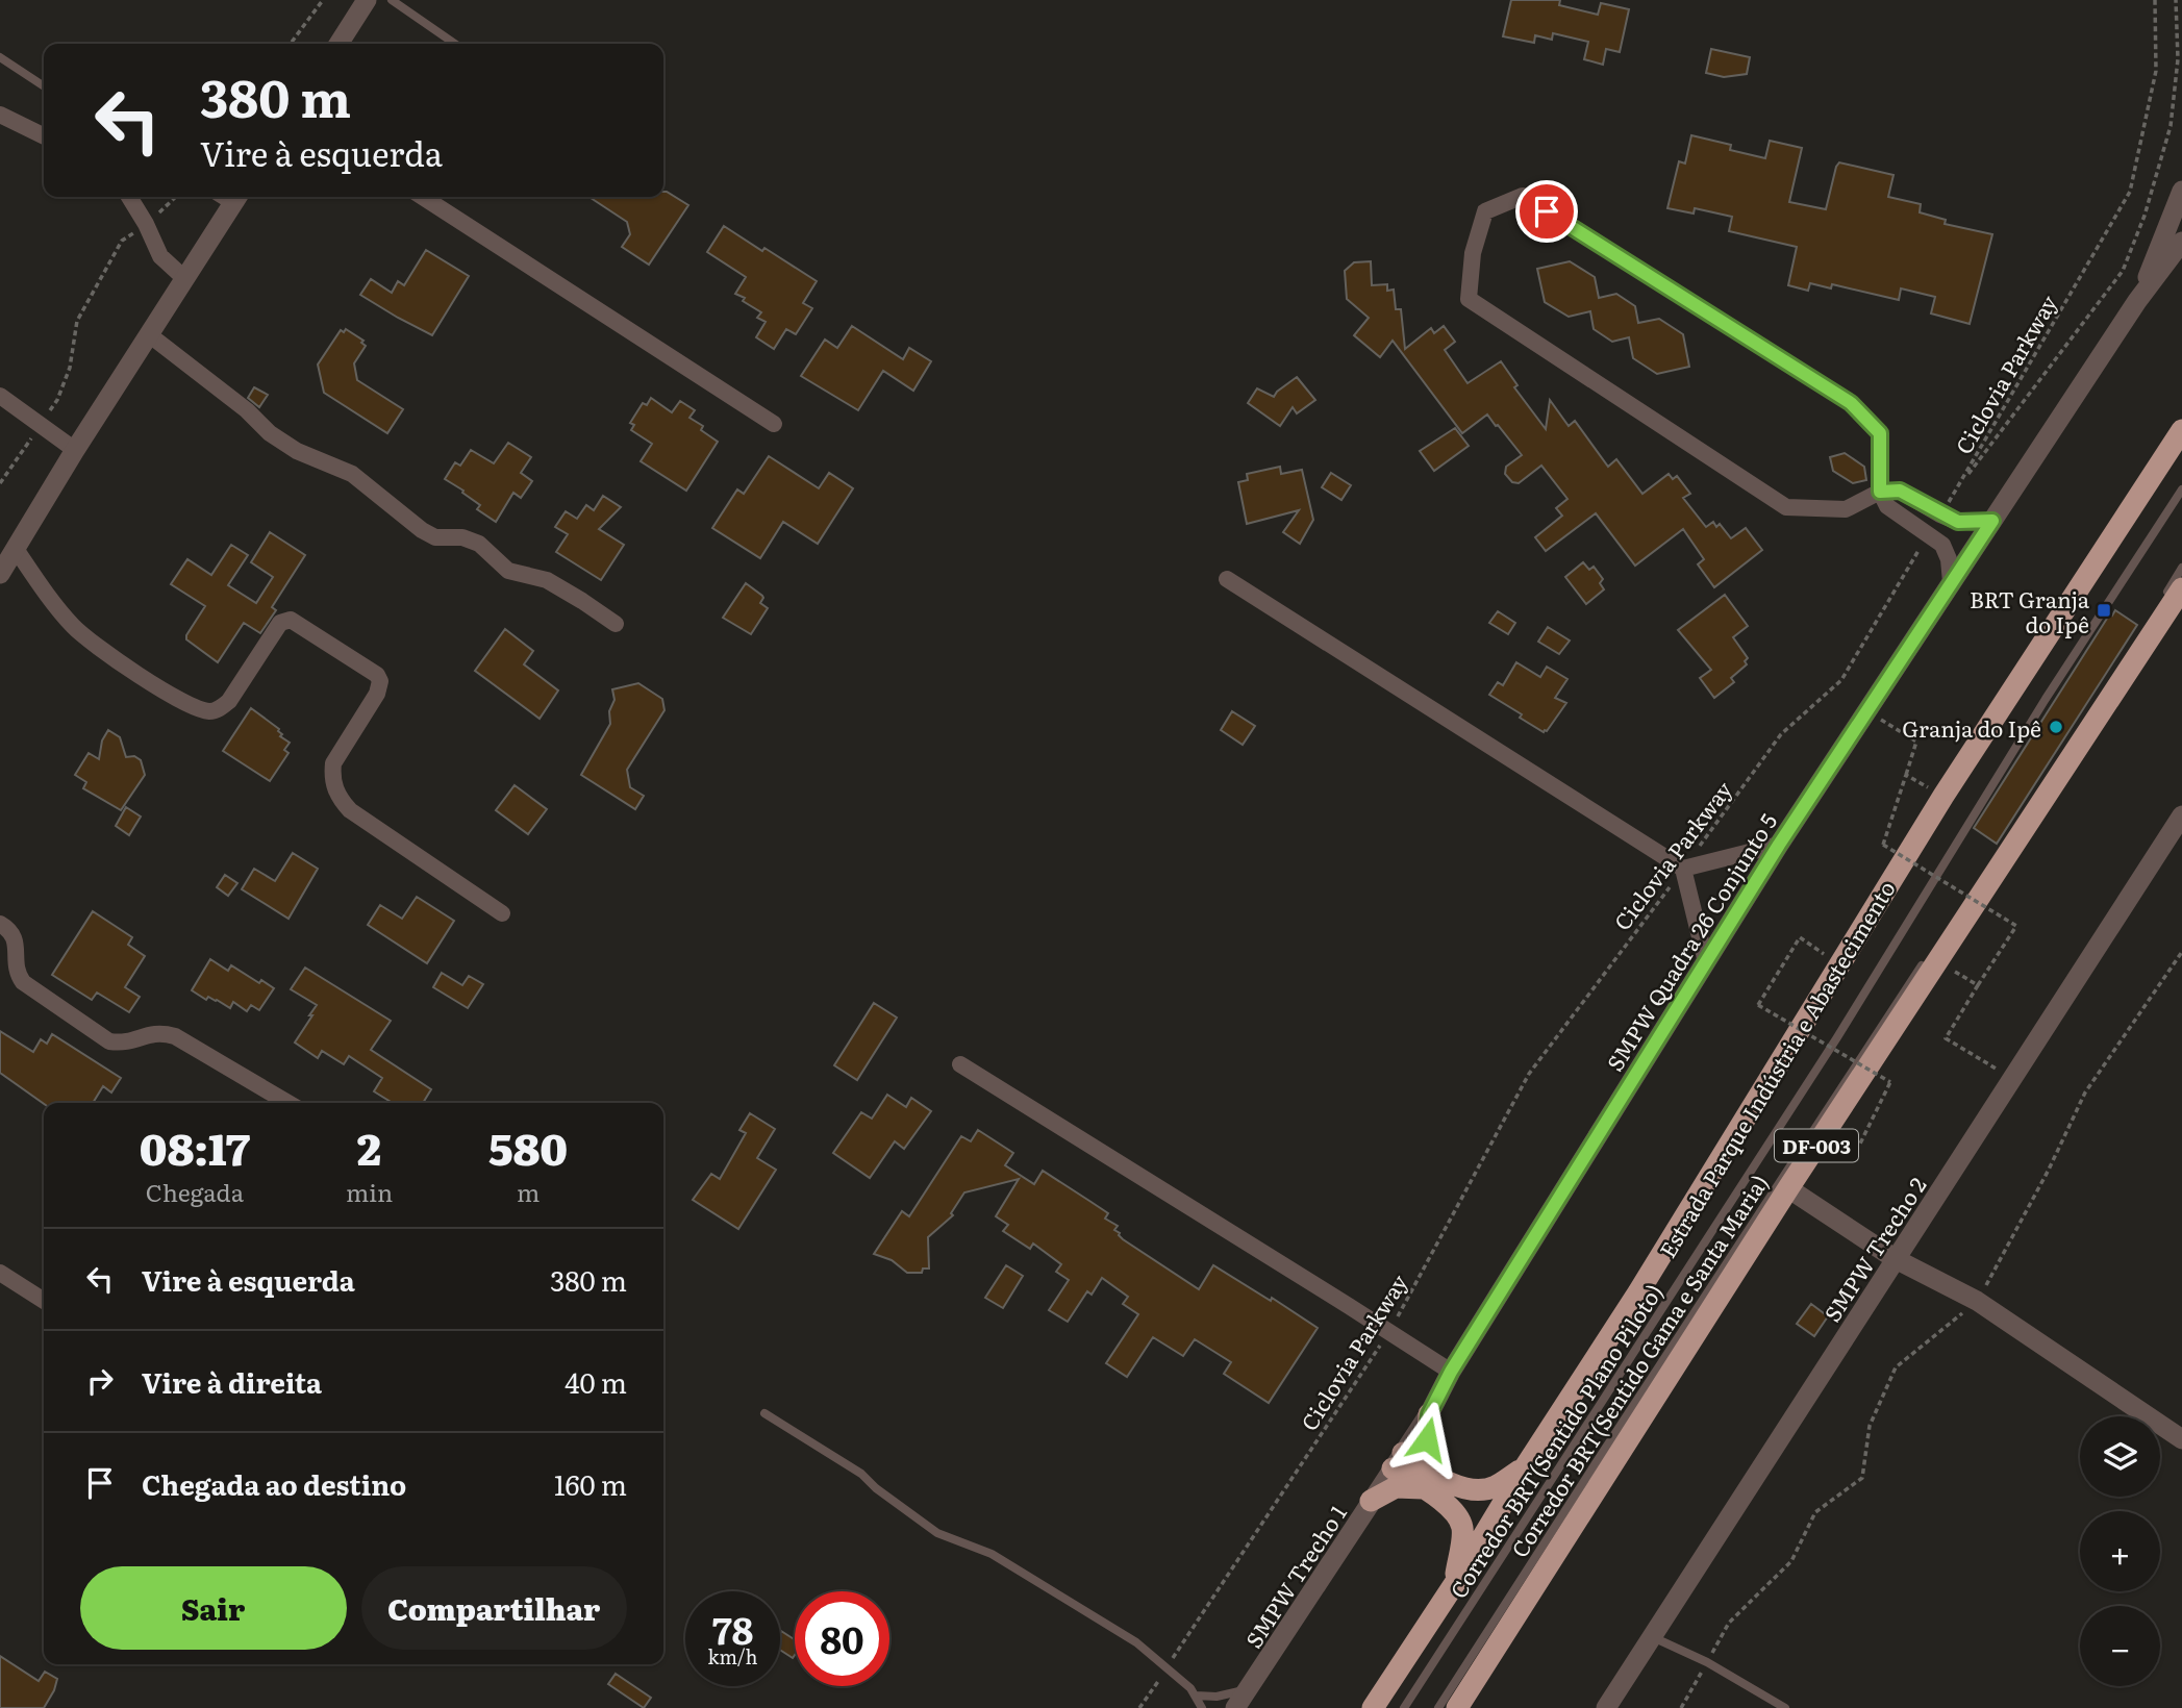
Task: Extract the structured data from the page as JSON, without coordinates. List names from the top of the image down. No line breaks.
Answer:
{"streets":{"highway":["Estrada Parque Indústria e Abastecimento","DF-003"],"street":["SMPW Quadra 26 Conjunto 5","SMPW Trecho 2","SMPW Trecho 1"],"lane":["Corredor BRT(Sentido Gama e Santa Maria)","Corredor BRT(Sentido Plano Piloto)"],"path":["Ciclovia Parkway"]},"crossings":[["SMPW Quadra 26 Conjunto 5","SMPW Trecho 1"],["DF-003","Corredor BRT(Sentido Gama e Santa Maria)"]],"places":{"transit":["BRT Granja do Ipê"],"other":["Granja do Ipê"]},"page":{"turn":["380 m","Vire à esquerda"],"eta":["08:17","Chegada","2","min","580","m"],"list":[{"name":"Vire à esquerda","value":"380 m"},{"name":"Vire à direita","value":"40 m"},{"name":"Chegada ao destino","value":"160 m"}],"map_buttons":["+","−"],"buttons":["Sair","Compartilhar"],"speed":"78 km/h","limit":"80"}}
